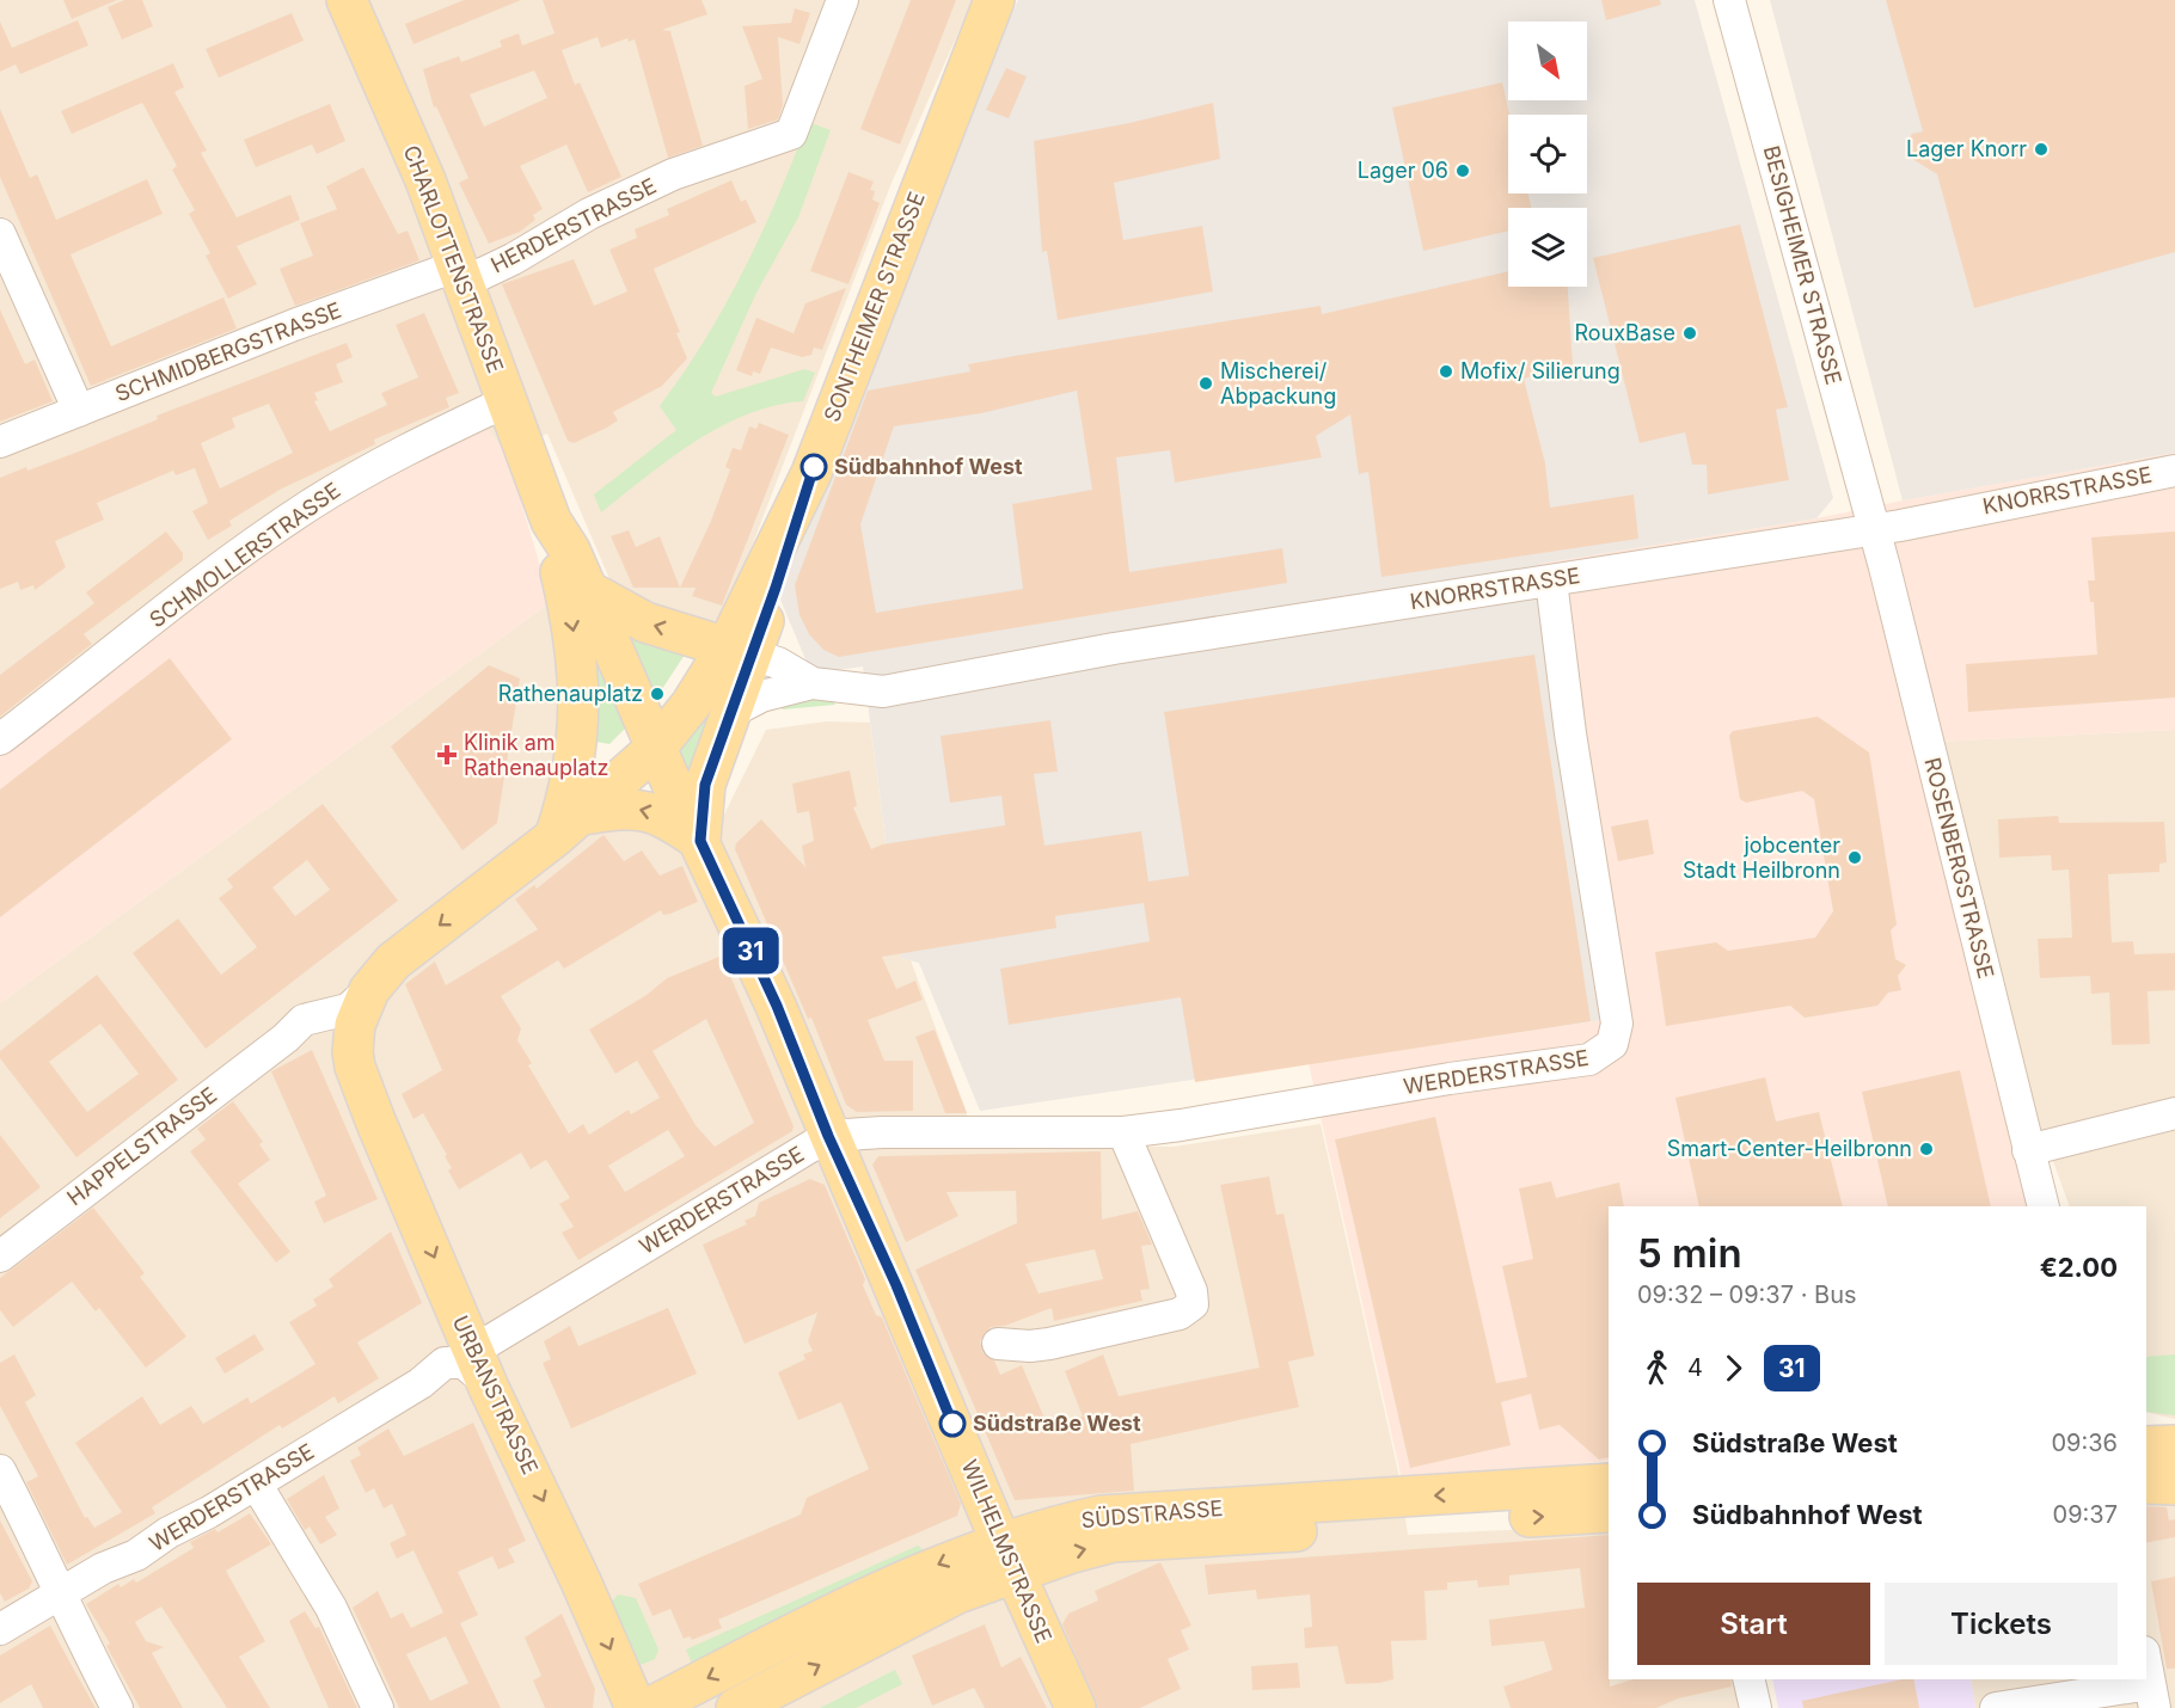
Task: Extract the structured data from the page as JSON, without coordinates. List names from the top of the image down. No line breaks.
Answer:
{"streets":{"main road":["CHARLOTTENSTRASSE","SONTHEIMER STRASSE","HAPPELSTRASSE","URBANSTRASSE","SÜDSTRASSE","WILHELMSTRASSE"],"street":["HERDERSTRASSE","BESIGHEIMER STRASSE","SCHMIDBERGSTRASSE","KNORRSTRASSE","SCHMOLLERSTRASSE","ROSENBERGSTRASSE","WERDERSTRASSE"]},"crossings":[["HERDERSTRASSE","CHARLOTTENSTRASSE"],["HERDERSTRASSE","SCHMIDBERGSTRASSE"],["CHARLOTTENSTRASSE","SONTHEIMER STRASSE"],["CHARLOTTENSTRASSE","SCHMIDBERGSTRASSE"],["CHARLOTTENSTRASSE","SCHMOLLERSTRASSE"],["CHARLOTTENSTRASSE","WILHELMSTRASSE"],["BESIGHEIMER STRASSE","KNORRSTRASSE"],["BESIGHEIMER STRASSE","ROSENBERGSTRASSE"],["SONTHEIMER STRASSE","KNORRSTRASSE"],["SONTHEIMER STRASSE","HAPPELSTRASSE"],["SONTHEIMER STRASSE","WILHELMSTRASSE"],["KNORRSTRASSE","ROSENBERGSTRASSE"],["KNORRSTRASSE","WERDERSTRASSE"],["KNORRSTRASSE","WILHELMSTRASSE"],["WERDERSTRASSE","URBANSTRASSE"],["WERDERSTRASSE","WILHELMSTRASSE"],["HAPPELSTRASSE","URBANSTRASSE"],["SÜDSTRASSE","WILHELMSTRASSE"]],"one_way":["URBANSTRASSE"],"places":{"other":["Lager Knorr","Lager 06","RouxBase","Mofix/ Silierung","Mischerei/ Abpackung","Südbahnhof West","Rathenauplatz","jobcenter Stadt Heilbronn","Smart-Center-Heilbronn","Südstraße West"],"health":["Klinik am Rathenauplatz"]},"lines":["bus line 31"],"north":"bottom right","page":{"on_map":"31","heading":["5 min","09:32 – 09:37 · Bus","€2.00"],"legs":["4","31"],"list":[{"name":"Südstraße West","value":"09:36"},{"name":"Südbahnhof West","value":"09:37"}],"buttons":["Start","Tickets"]}}
